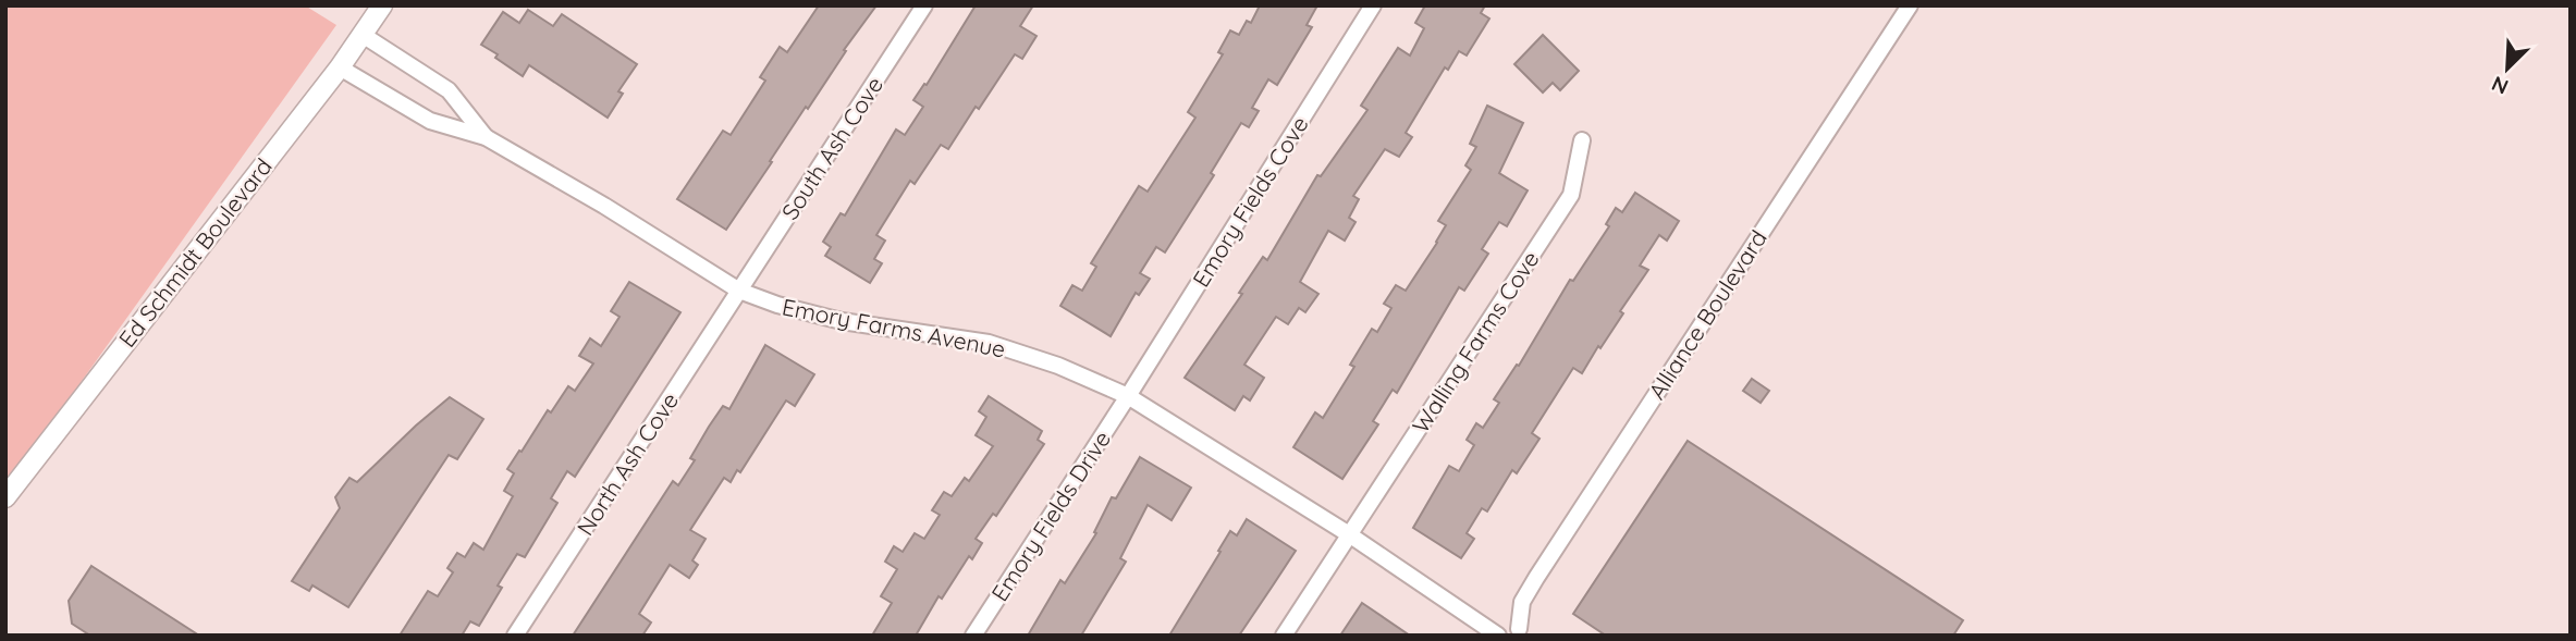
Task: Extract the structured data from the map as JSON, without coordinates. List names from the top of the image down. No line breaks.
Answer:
{"streets":{"street":["South Ash Cove","Emory Fields Cove","Ed Schmidt Boulevard","Alliance Boulevard","Emory Farms Avenue","Walling Farms Cove","North Ash Cove","Emory Fields Drive"]},"crossings":[["South Ash Cove","Emory Farms Avenue"],["South Ash Cove","North Ash Cove"],["Emory Fields Cove","Emory Farms Avenue"],["Emory Fields Cove","Emory Fields Drive"],["Ed Schmidt Boulevard","Emory Farms Avenue"],["Emory Farms Avenue","Walling Farms Cove"],["Emory Farms Avenue","North Ash Cove"],["Emory Farms Avenue","Emory Fields Drive"]],"north":"bottom left"}
